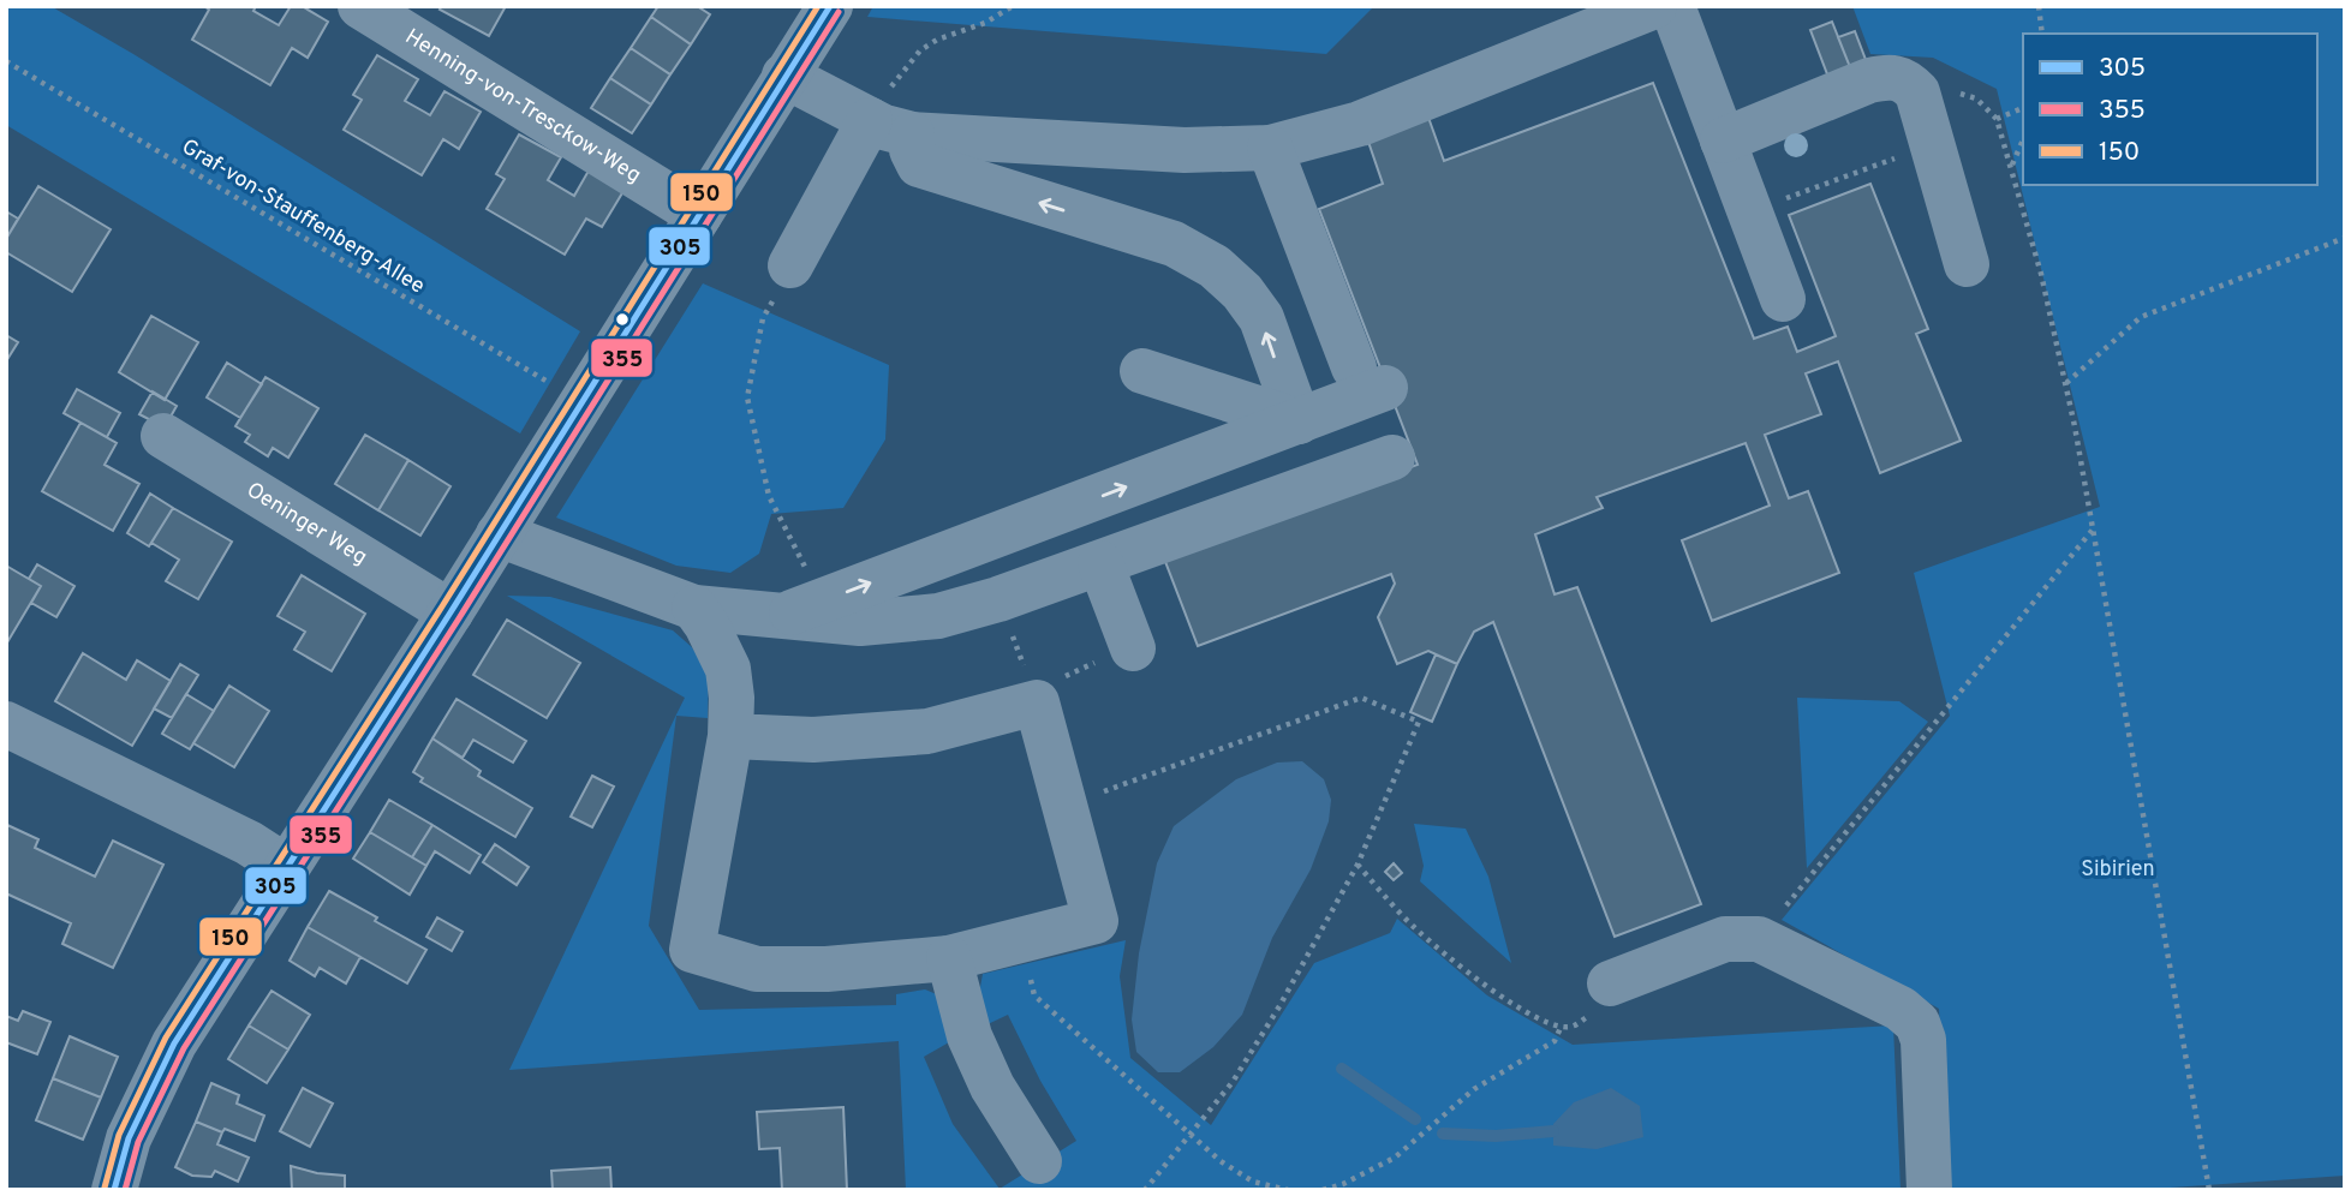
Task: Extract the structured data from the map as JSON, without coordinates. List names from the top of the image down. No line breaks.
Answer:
{"streets":{"street":["Henning-von-Tresckow-Weg","Oeninger Weg"],"path":["Graf-von-Stauffenberg-Allee"]},"parks":["Sibirien"],"lines":["transit line 305","transit line 150","transit line 355"],"legend":["305","355","150"]}
